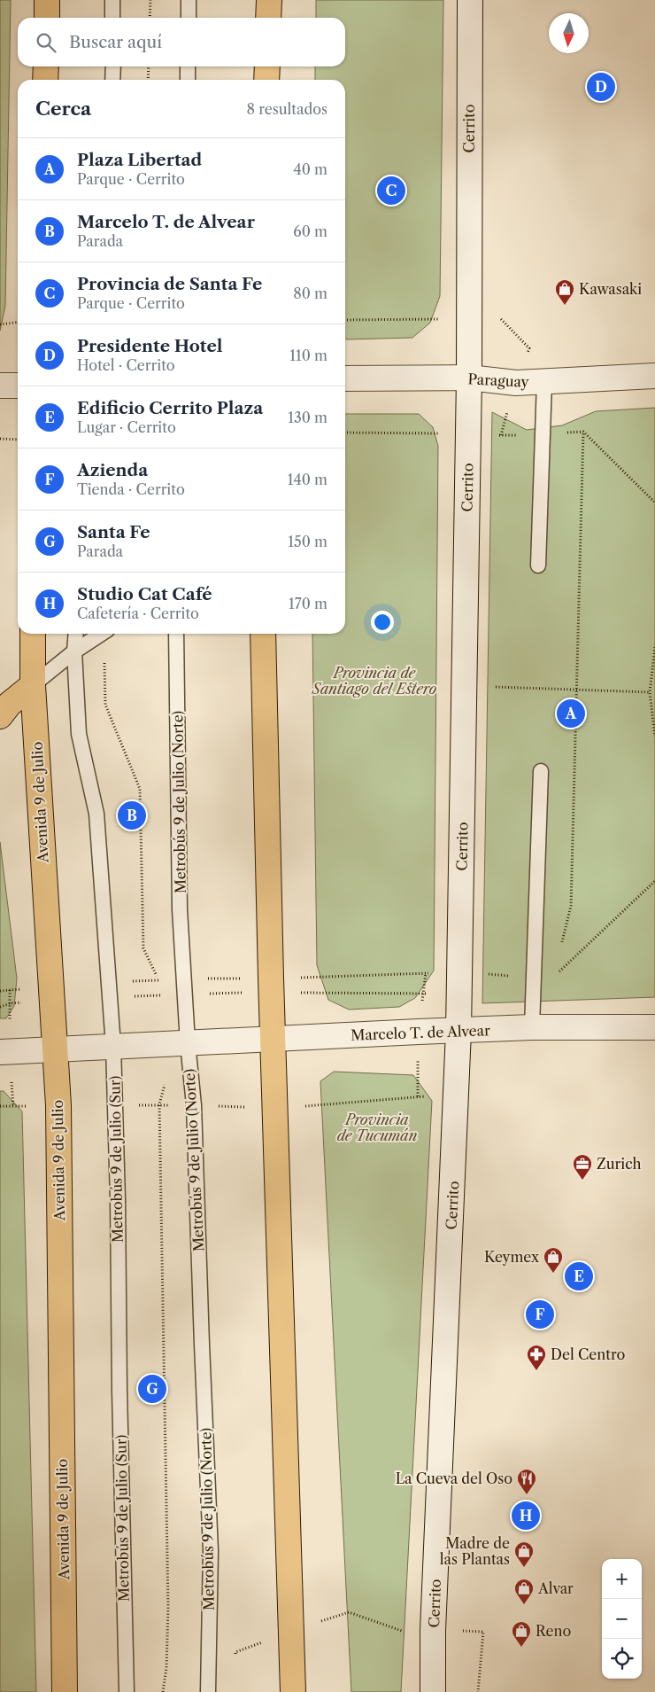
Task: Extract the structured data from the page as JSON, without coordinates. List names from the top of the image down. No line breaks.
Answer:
{"streets":{"highway":["Avenida 9 de Julio"],"street":["Cerrito","Paraguay","Marcelo T. de Alvear"],"lane":["Metrobús 9 de Julio (Norte)","Metrobús 9 de Julio (Sur)"]},"crossings":[["Cerrito","Paraguay"],["Cerrito","Marcelo T. de Alvear"],["Avenida 9 de Julio","Marcelo T. de Alvear"],["Metrobús 9 de Julio (Norte)","Marcelo T. de Alvear"],["Marcelo T. de Alvear","Metrobús 9 de Julio (Sur)"]],"parks":["Provincia de Santiago del Estero","Provincia de Tucumán"],"places":{"shop":["Kawasaki","Keymex","Madre de las Plantas","Alvar","Reno"],"office":["Zurich"],"pharmacy":["Del Centro"],"restaurant":["La Cueva del Oso"]},"north":"bottom","page":{"search":"Buscar aquí","pins":["D","C","A","B","E","F","G","H"],"heading":["Cerca","8 resultados"],"list":[{"mark":"A","name":"Plaza Libertad","note":"Parque · Cerrito","value":"40 m"},{"mark":"B","name":"Marcelo T. de Alvear","note":"Parada","value":"60 m"},{"mark":"C","name":"Provincia de Santa Fe","note":"Parque · Cerrito","value":"80 m"},{"mark":"D","name":"Presidente Hotel","note":"Hotel · Cerrito","value":"110 m"},{"mark":"E","name":"Edificio Cerrito Plaza","note":"Lugar · Cerrito","value":"130 m"},{"mark":"F","name":"Azienda","note":"Tienda · Cerrito","value":"140 m"},{"mark":"G","name":"Santa Fe","note":"Parada","value":"150 m"},{"mark":"H","name":"Studio Cat Café","note":"Cafetería · Cerrito","value":"170 m"}],"map_buttons":["+","−"]}}
